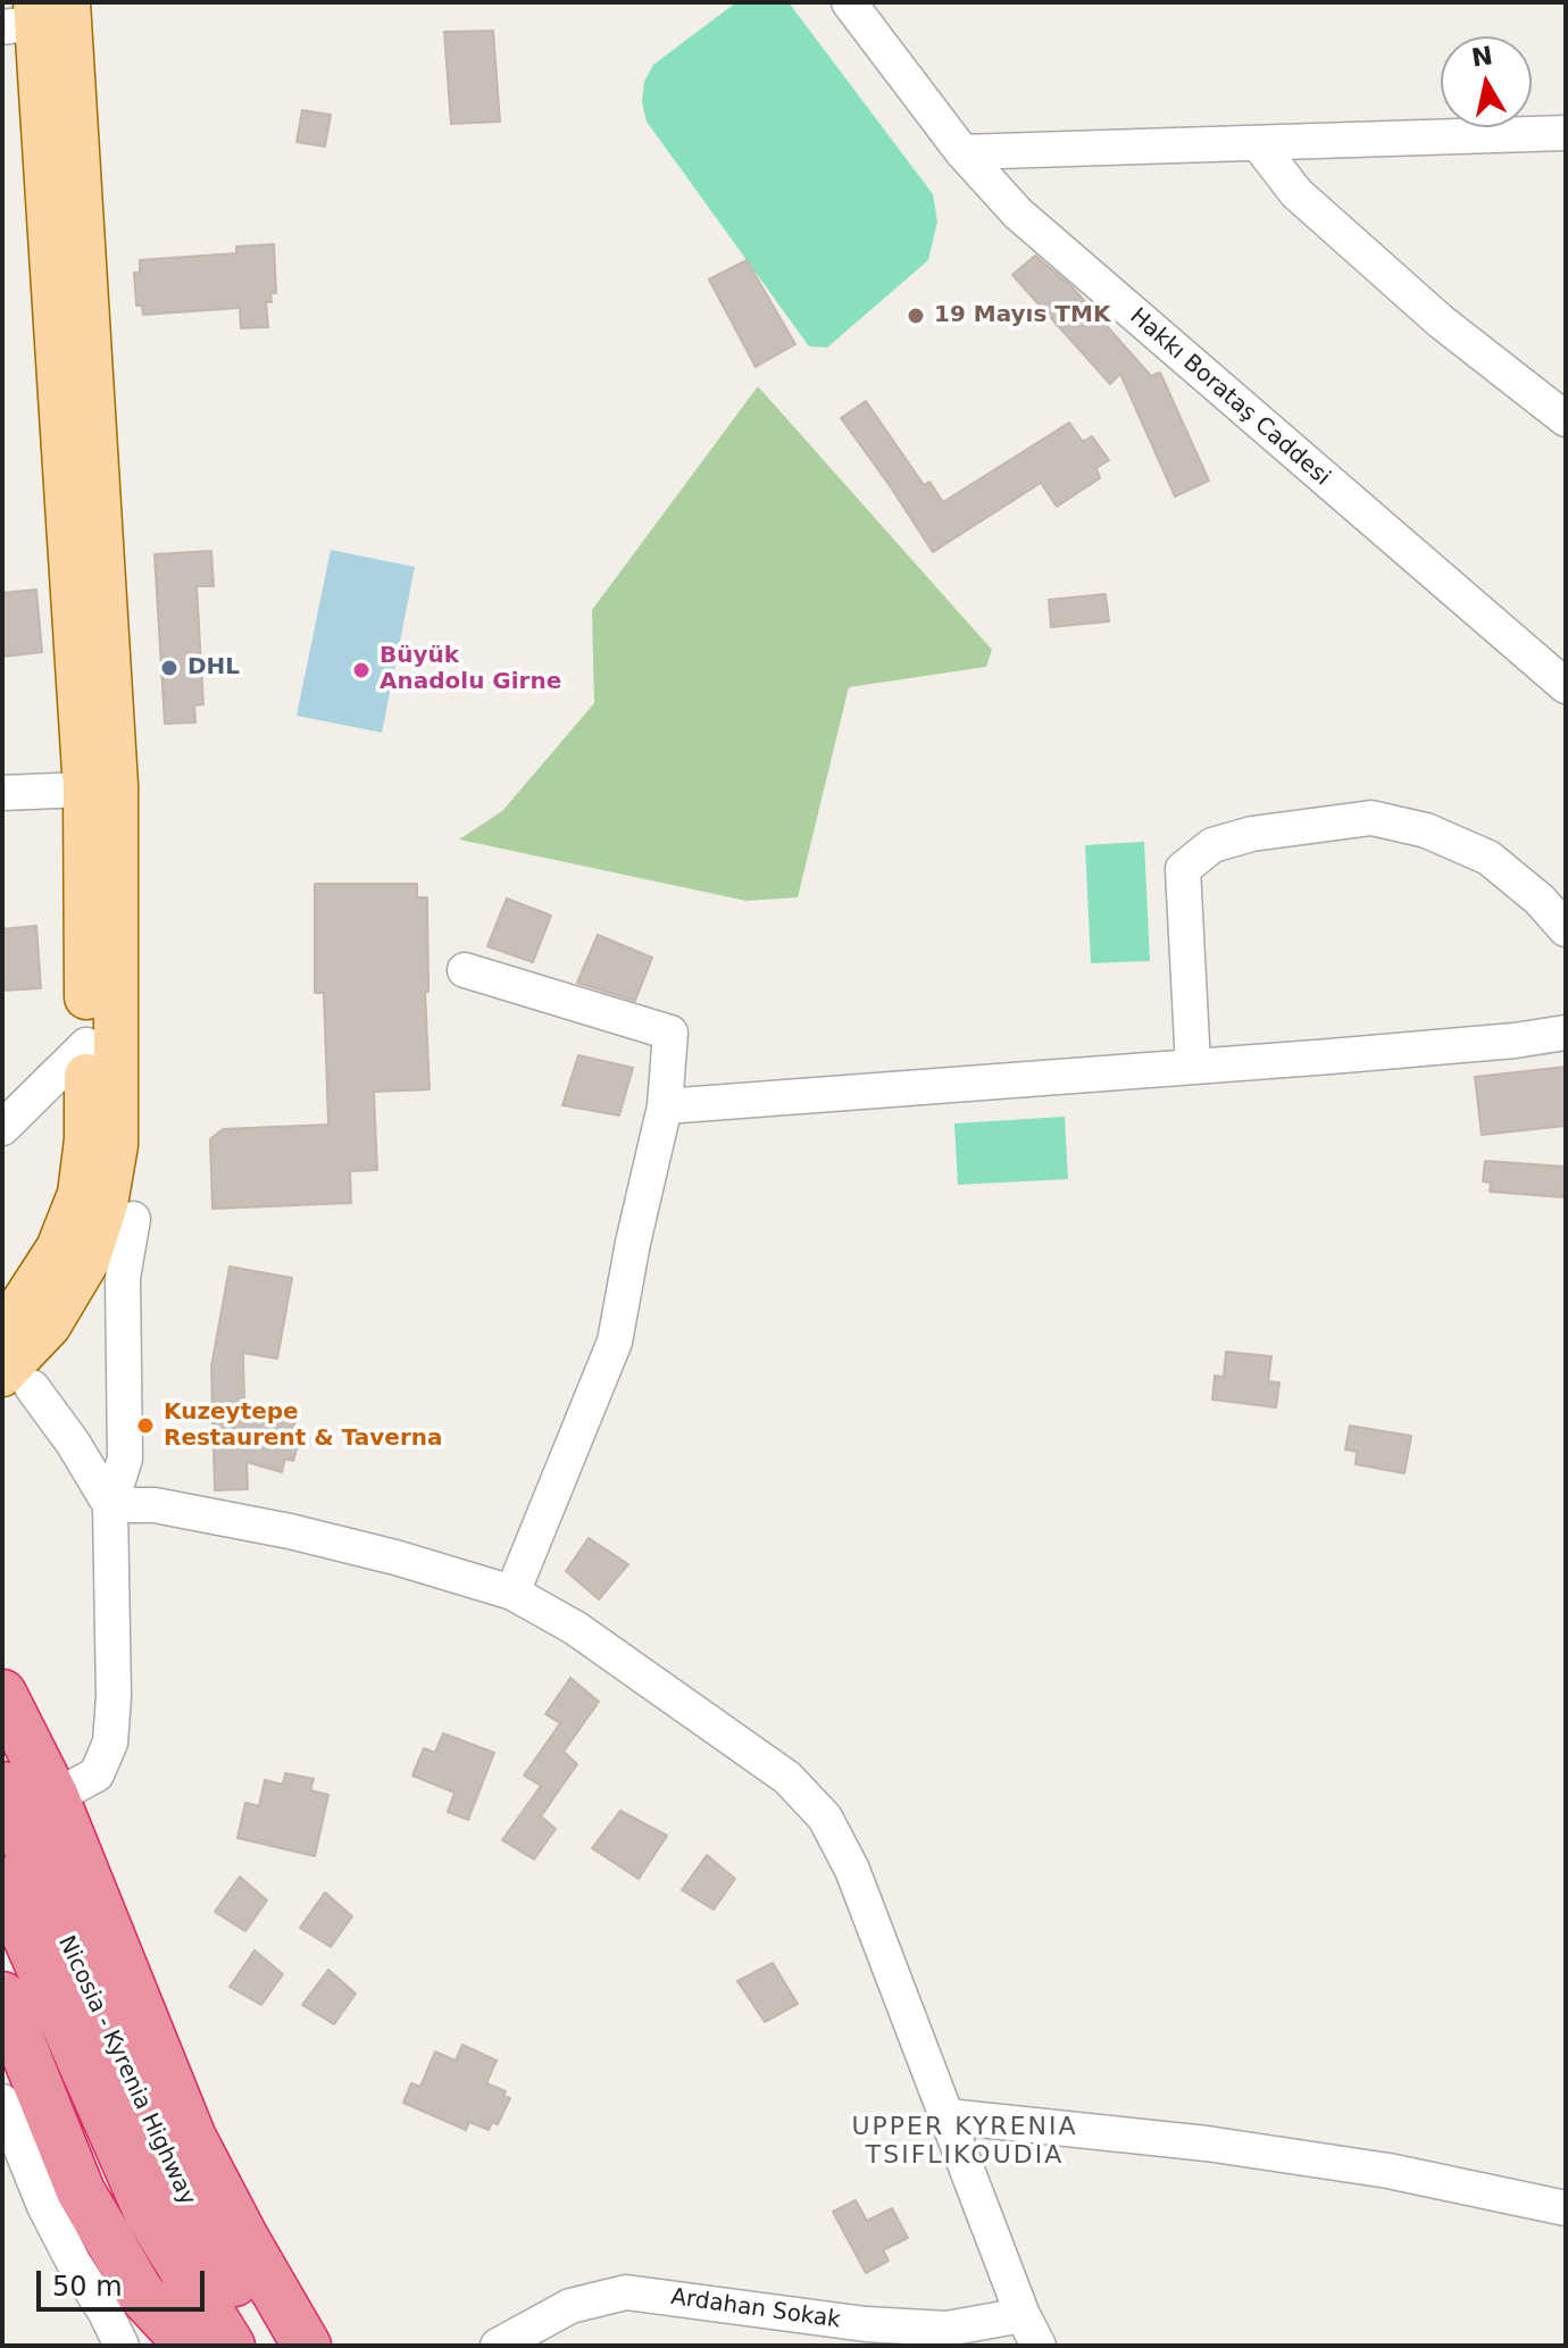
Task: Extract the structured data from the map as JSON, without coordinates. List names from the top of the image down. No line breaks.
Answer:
{"streets":{"highway":["Nicosia - Kyrenia Highway"],"street":["Hakkı Borataş Caddesi","Ardahan Sokak"]},"districts":["UPPER KYRENIA TSIFLIKOUDIA"],"places":["19 Mayıs TMK","DHL","Büyük Anadolu Girne","Kuzeytepe Restaurent & Taverna"],"scale_bar":"50 m","north":"top"}
